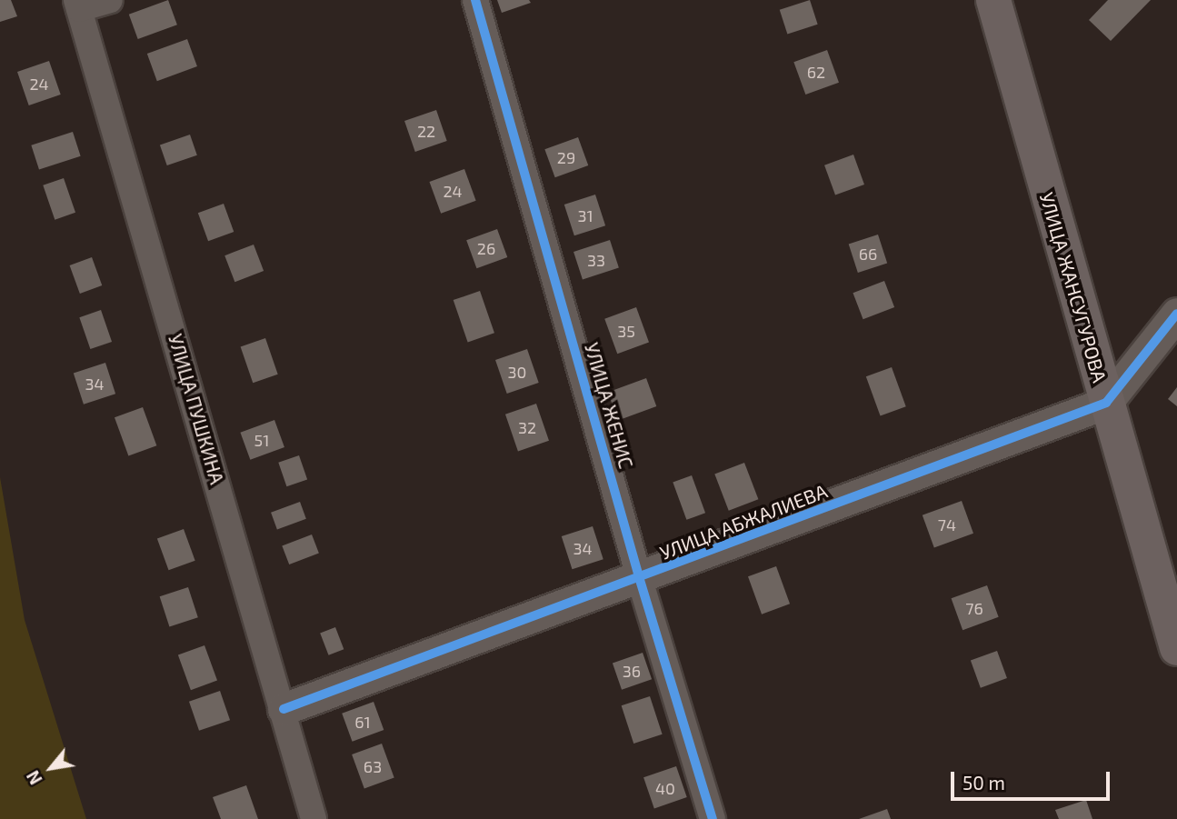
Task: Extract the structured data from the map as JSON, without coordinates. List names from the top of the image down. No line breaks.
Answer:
{"streets":{"main road":["УЛИЦА ЖАНСУГУРОВА"],"street":["УЛИЦА ЖЕНИС","УЛИЦА ПУШКИНА","УЛИЦА АБЖАЛИЕВА"]},"crossings":[["УЛИЦА ЖАНСУГУРОВА","УЛИЦА АБЖАЛИЕВА"],["УЛИЦА ЖЕНИС","УЛИЦА АБЖАЛИЕВА"],["УЛИЦА ПУШКИНА","УЛИЦА АБЖАЛИЕВА"]],"house_numbers":["62","24","22","29","24","31","26","66","33","35","30","34","32","51","74","34","76","36","61","63","40"],"scale_bar":"50 m","north":"bottom left"}
